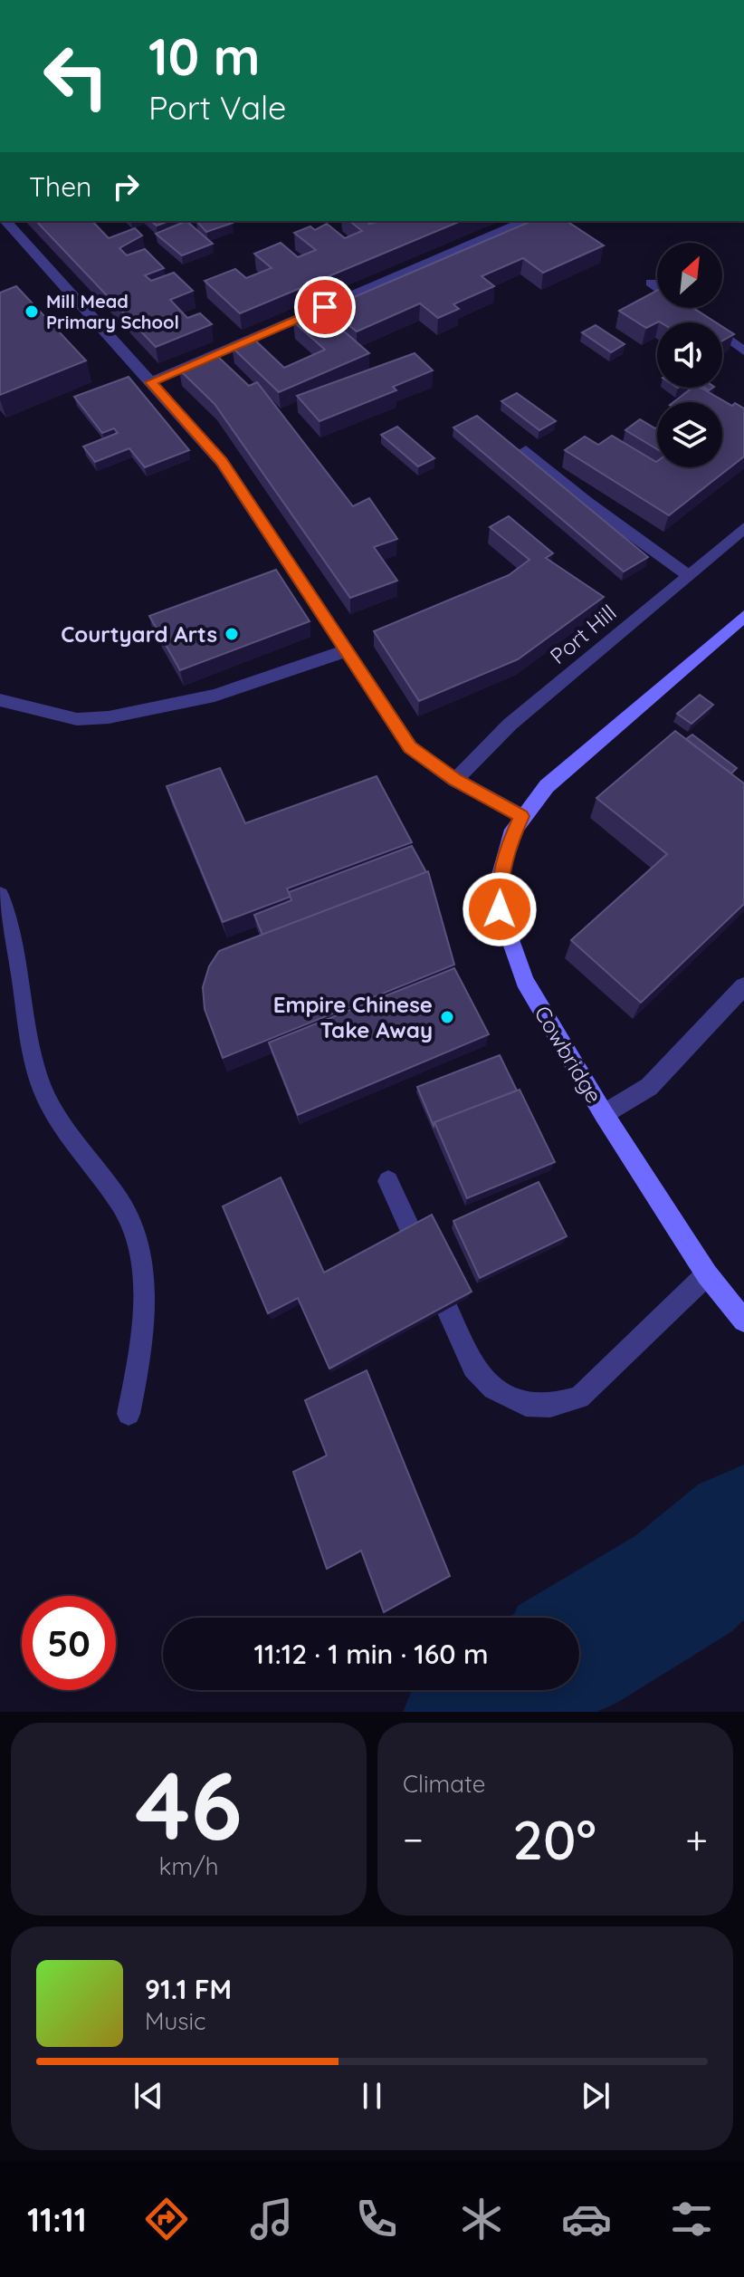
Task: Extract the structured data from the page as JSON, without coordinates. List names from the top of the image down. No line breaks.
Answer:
{"streets":{"main road":["Cowbridge"],"street":["Port Hill"]},"places":["Mill Mead Primary School","Courtyard Arts","Empire Chinese Take Away"],"north":"top right","page":{"turn":["10 m","Port Vale"],"then":"Then","limit":"50","trip":"11:12 · 1 min · 160 m","tile":[["46","km/h"],"Climate"],"heat":["−","20°","+"],"song":["91.1 FM","Music"],"tabs":"11:11"}}
